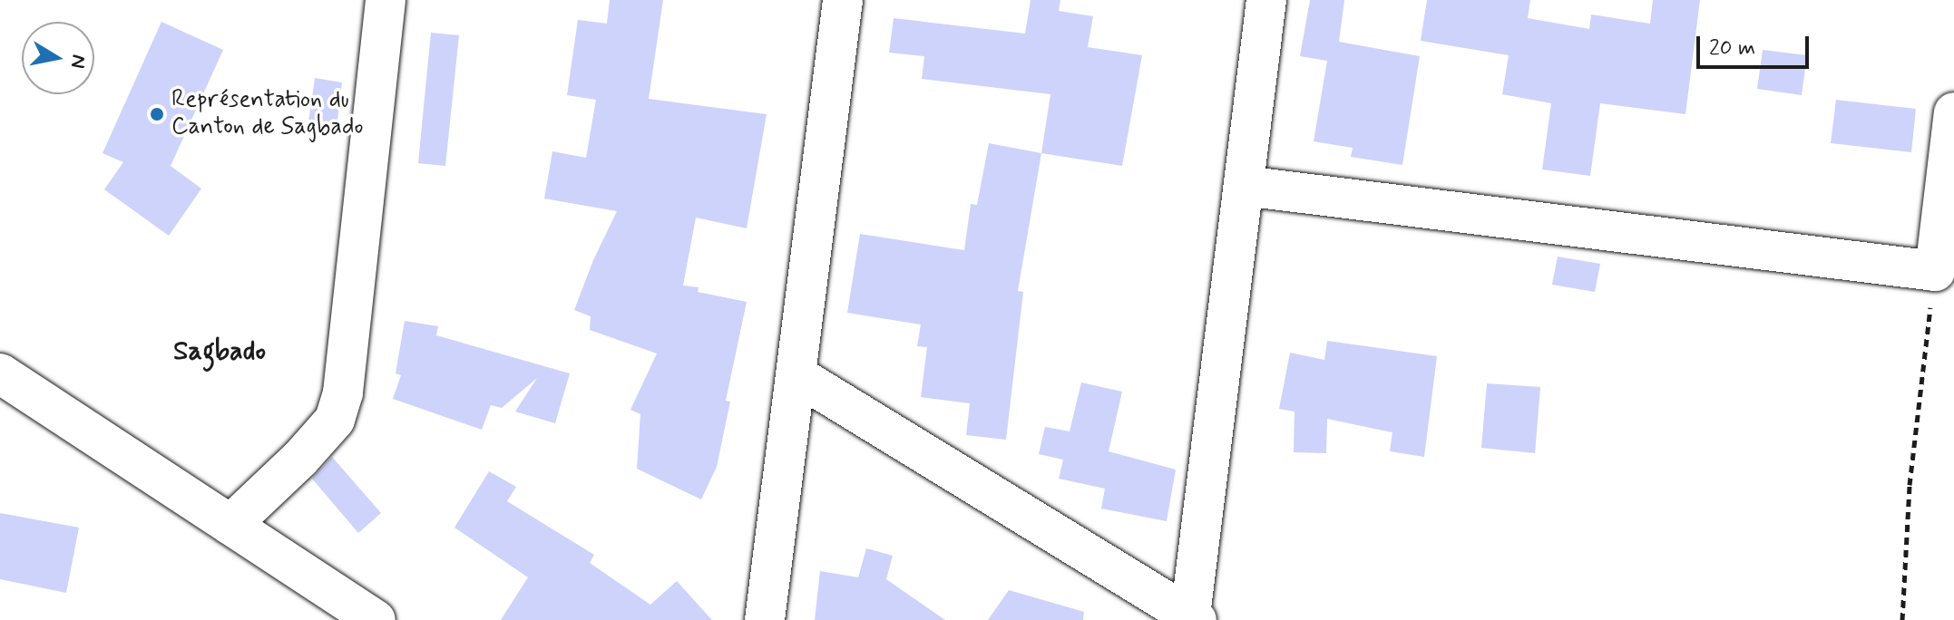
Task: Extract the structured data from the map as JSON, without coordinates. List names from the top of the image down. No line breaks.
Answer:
{"districts":["Sagbado"],"places":["Représentation du Canton de Sagbado"],"scale_bar":"20 m","north":"right"}
